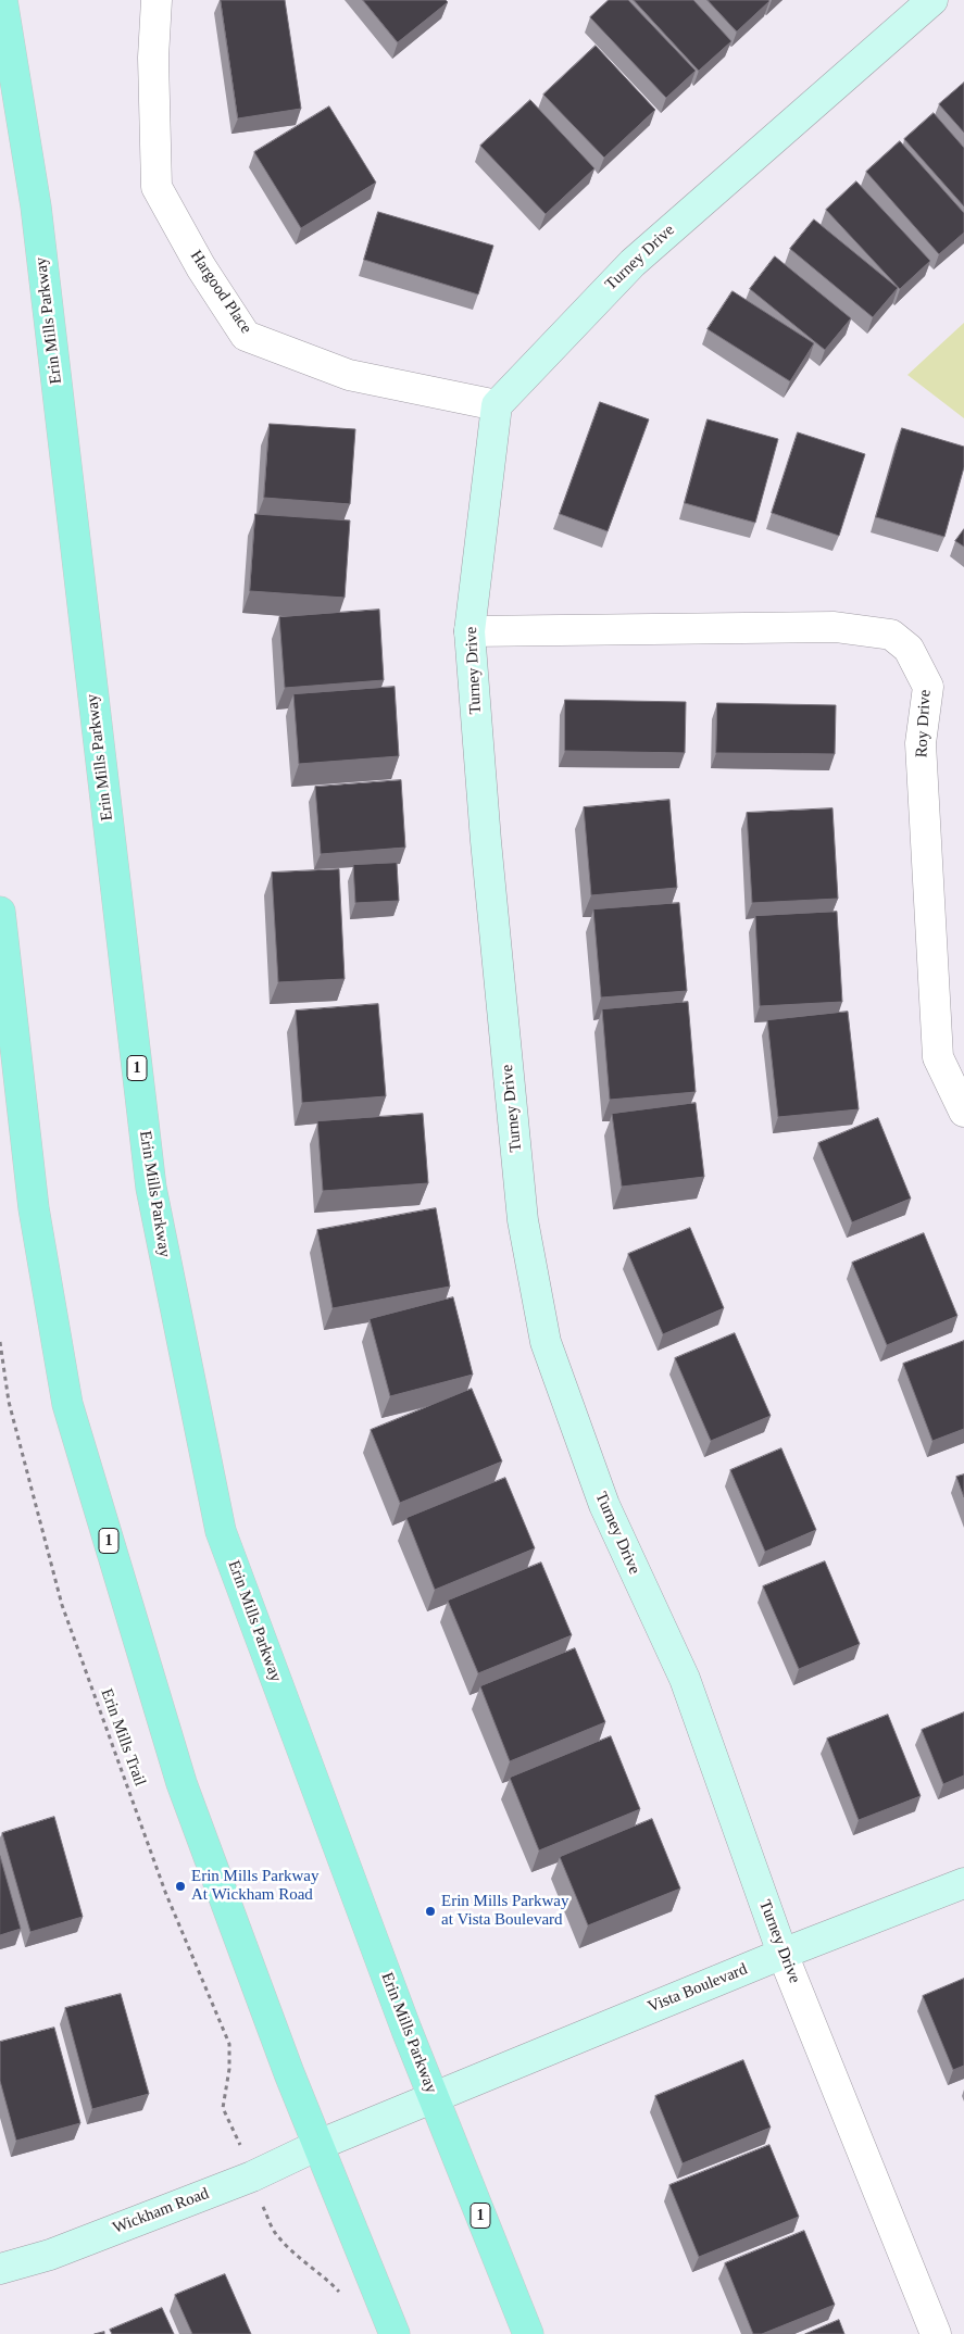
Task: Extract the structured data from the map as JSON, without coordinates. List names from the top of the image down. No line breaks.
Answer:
{"streets":{"main road":["Erin Mills Parkway","1"],"street":["Turney Drive","Hargood Place","Roy Drive","Vista Boulevard","Wickham Road"],"path":["Erin Mills Trail"]},"crossings":[["Turney Drive","Hargood Place"],["Turney Drive","Roy Drive"],["Turney Drive","Vista Boulevard"],["Erin Mills Parkway","Vista Boulevard"],["1","Vista Boulevard"],["1","Wickham Road"],["Vista Boulevard","Wickham Road"]],"places":["Erin Mills Parkway At Wickham Road","Erin Mills Parkway at Vista Boulevard"]}
